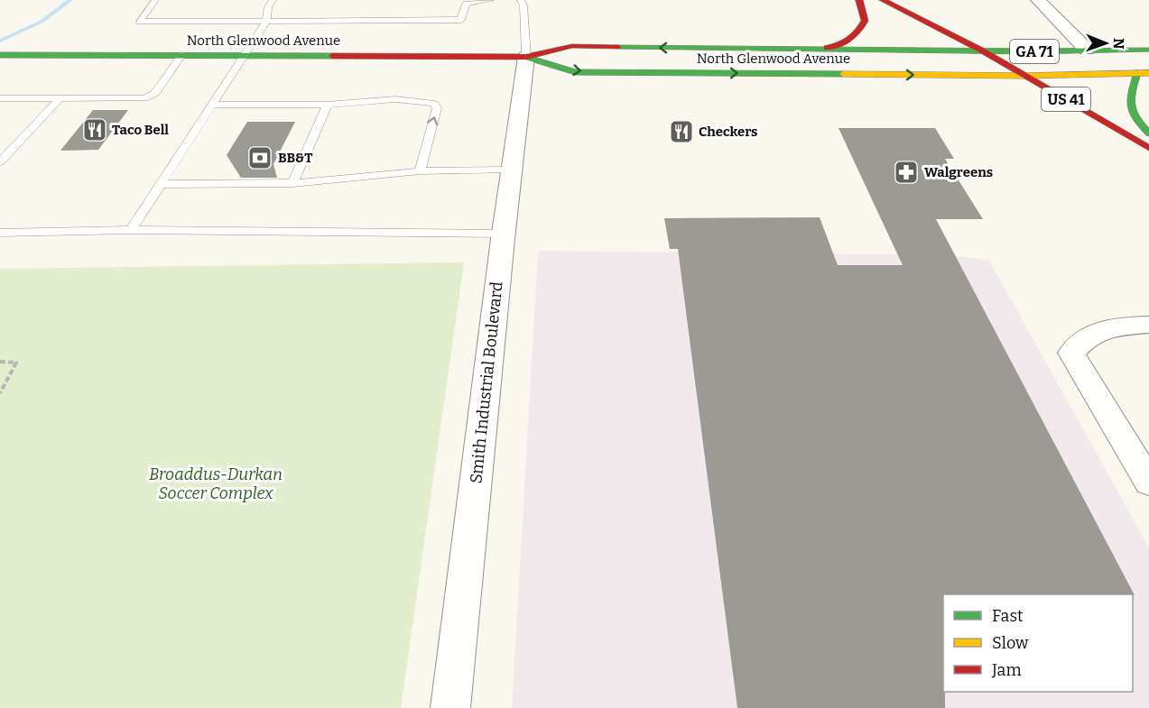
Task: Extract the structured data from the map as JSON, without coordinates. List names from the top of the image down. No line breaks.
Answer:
{"streets":{"main road":["North Glenwood Avenue","GA 71","US 41"],"street":["Smith Industrial Boulevard"]},"crossings":[["North Glenwood Avenue","GA 71"],["North Glenwood Avenue","US 41"],["North Glenwood Avenue","Smith Industrial Boulevard"],["GA 71","US 41"]],"parks":["Broaddus-Durkan Soccer Complex"],"places":{"restaurant":["Taco Bell","Checkers"],"bank":["BB&T"],"pharmacy":["Walgreens"]},"legend":["Fast","Slow","Jam"],"north":"right"}
